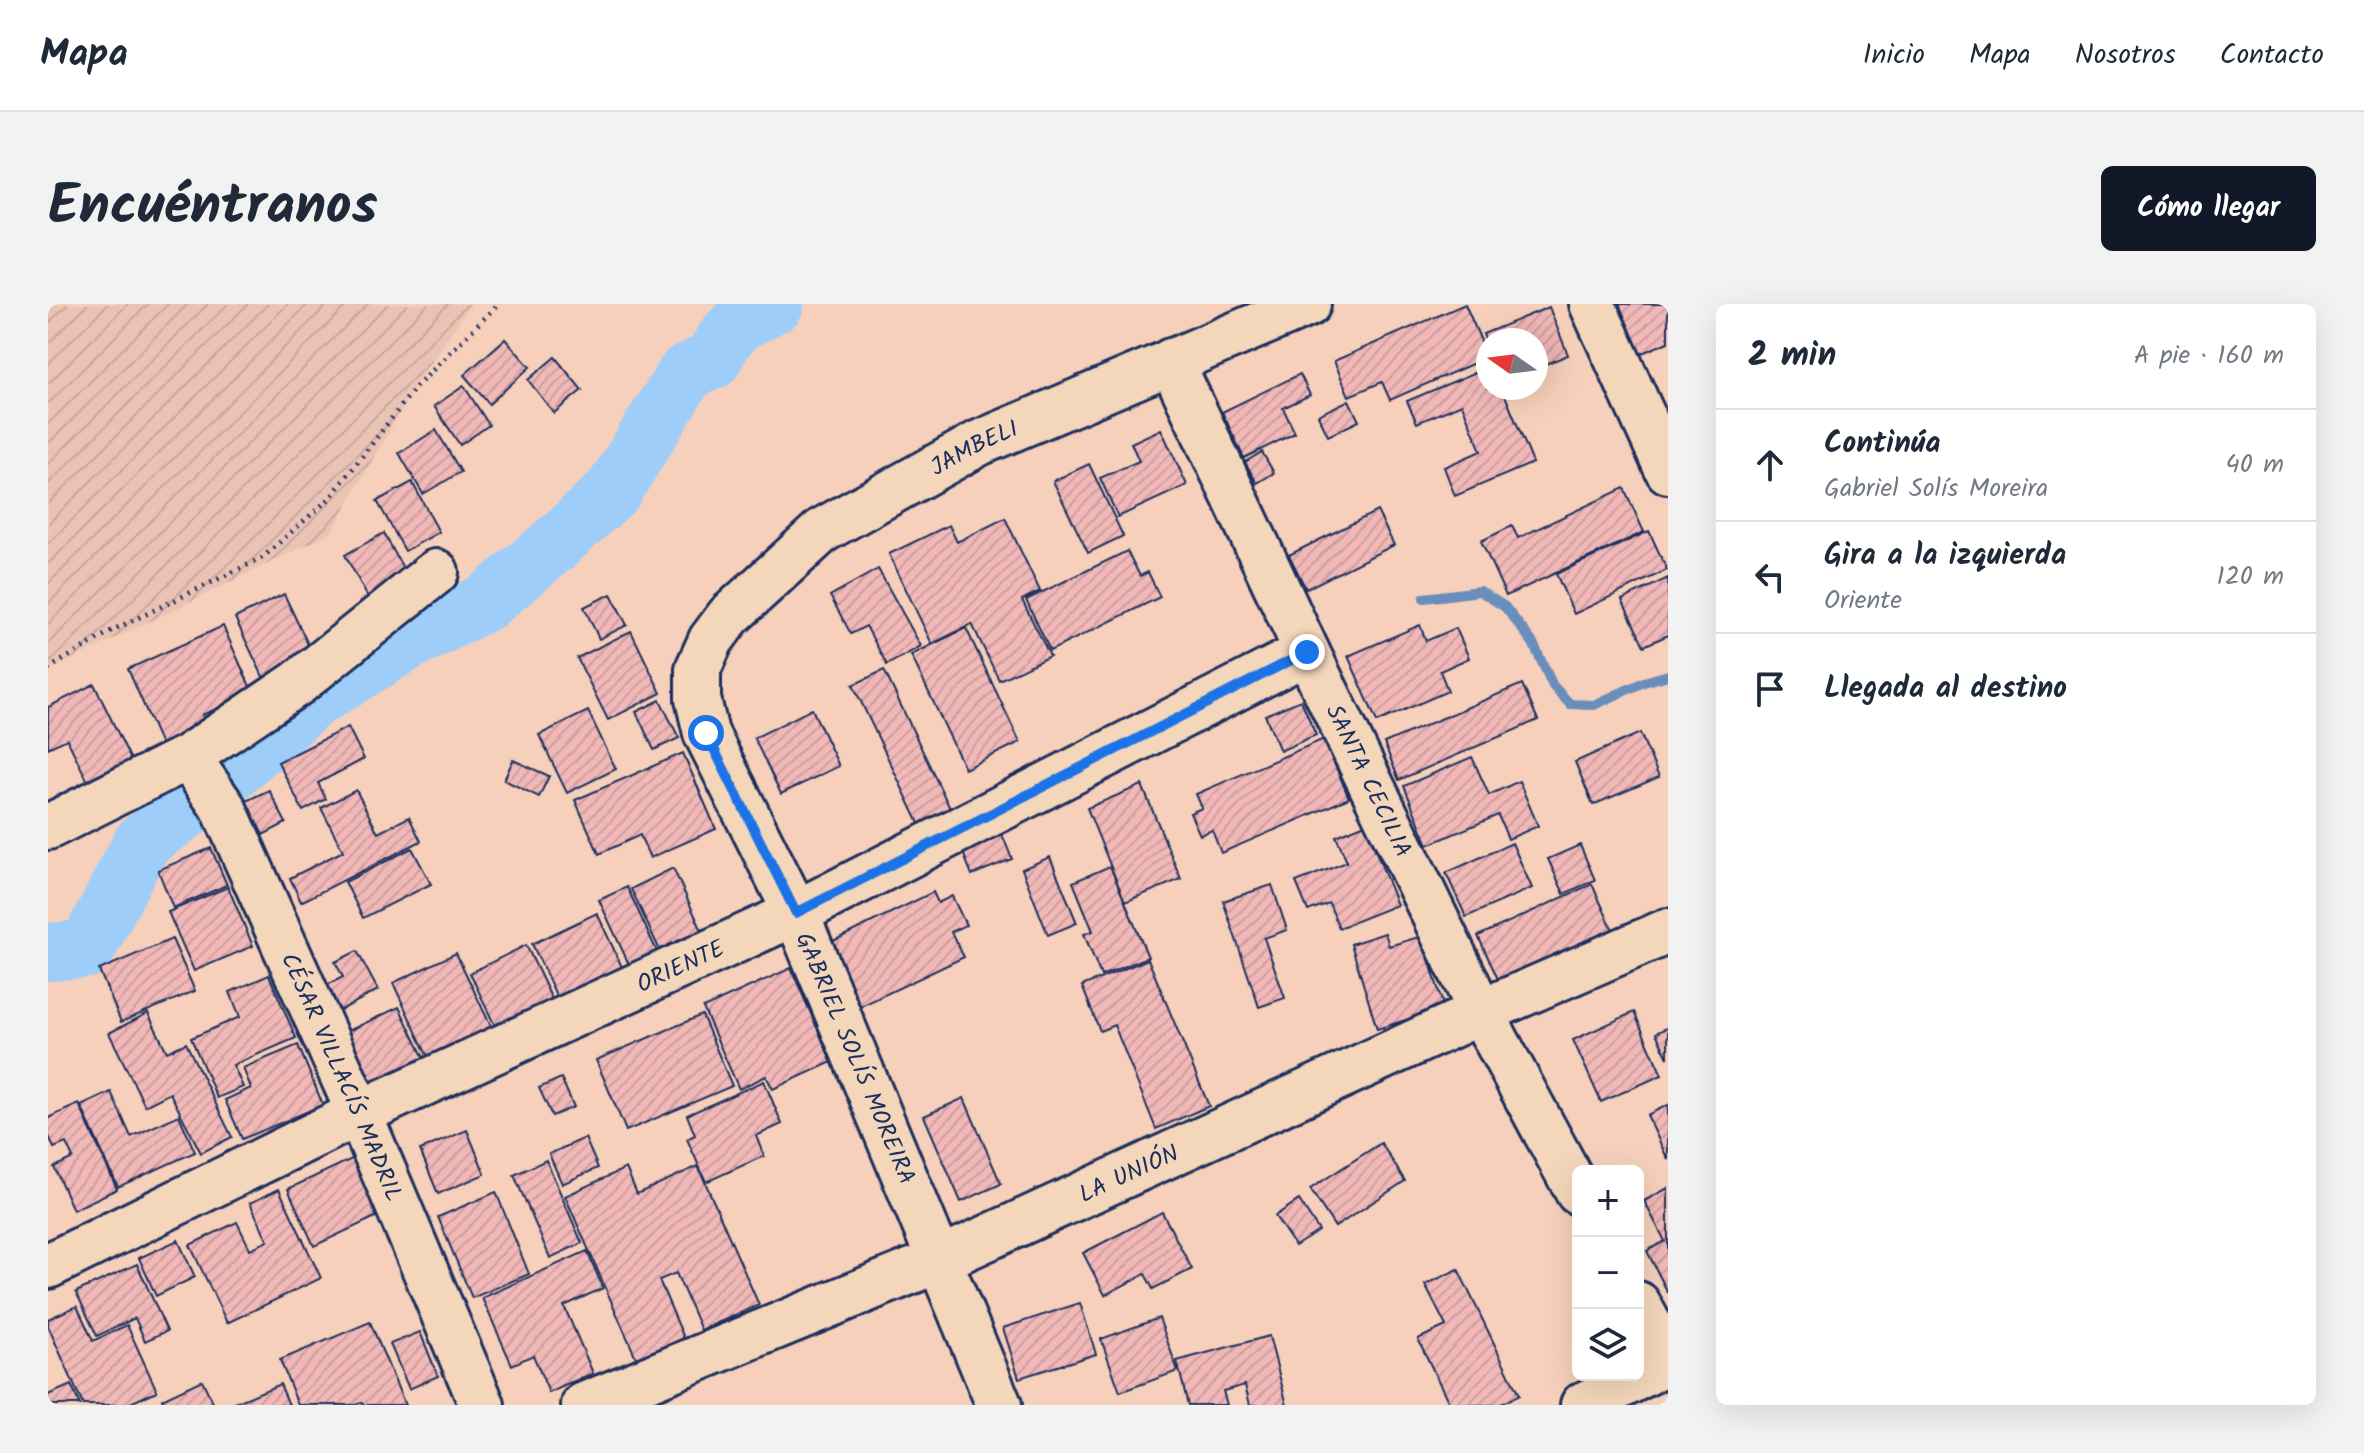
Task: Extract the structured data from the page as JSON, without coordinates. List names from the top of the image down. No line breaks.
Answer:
{"streets":{"street":["JAMBELI","SANTA CECILIA","ORIENTE","GABRIEL SOLÍS MOREIRA","CÉSAR VILLACÍS MADRIL","LA UNIÓN"]},"crossings":[["JAMBELI","SANTA CECILIA"],["JAMBELI","GABRIEL SOLÍS MOREIRA"],["SANTA CECILIA","ORIENTE"],["SANTA CECILIA","LA UNIÓN"],["ORIENTE","GABRIEL SOLÍS MOREIRA"],["ORIENTE","CÉSAR VILLACÍS MADRIL"],["GABRIEL SOLÍS MOREIRA","LA UNIÓN"]],"north":"left","page":{"header":"Mapa","nav":["Inicio","Mapa","Nosotros","Contacto"],"title":"Encuéntranos","buttons":"Cómo llegar","heading":["2 min","A pie · 160 m"],"list":[["Continúa","Gabriel Solís Moreira","40 m"],["Gira a la izquierda","Oriente","120 m"],"Llegada al destino"],"map_buttons":["+","−"]}}
